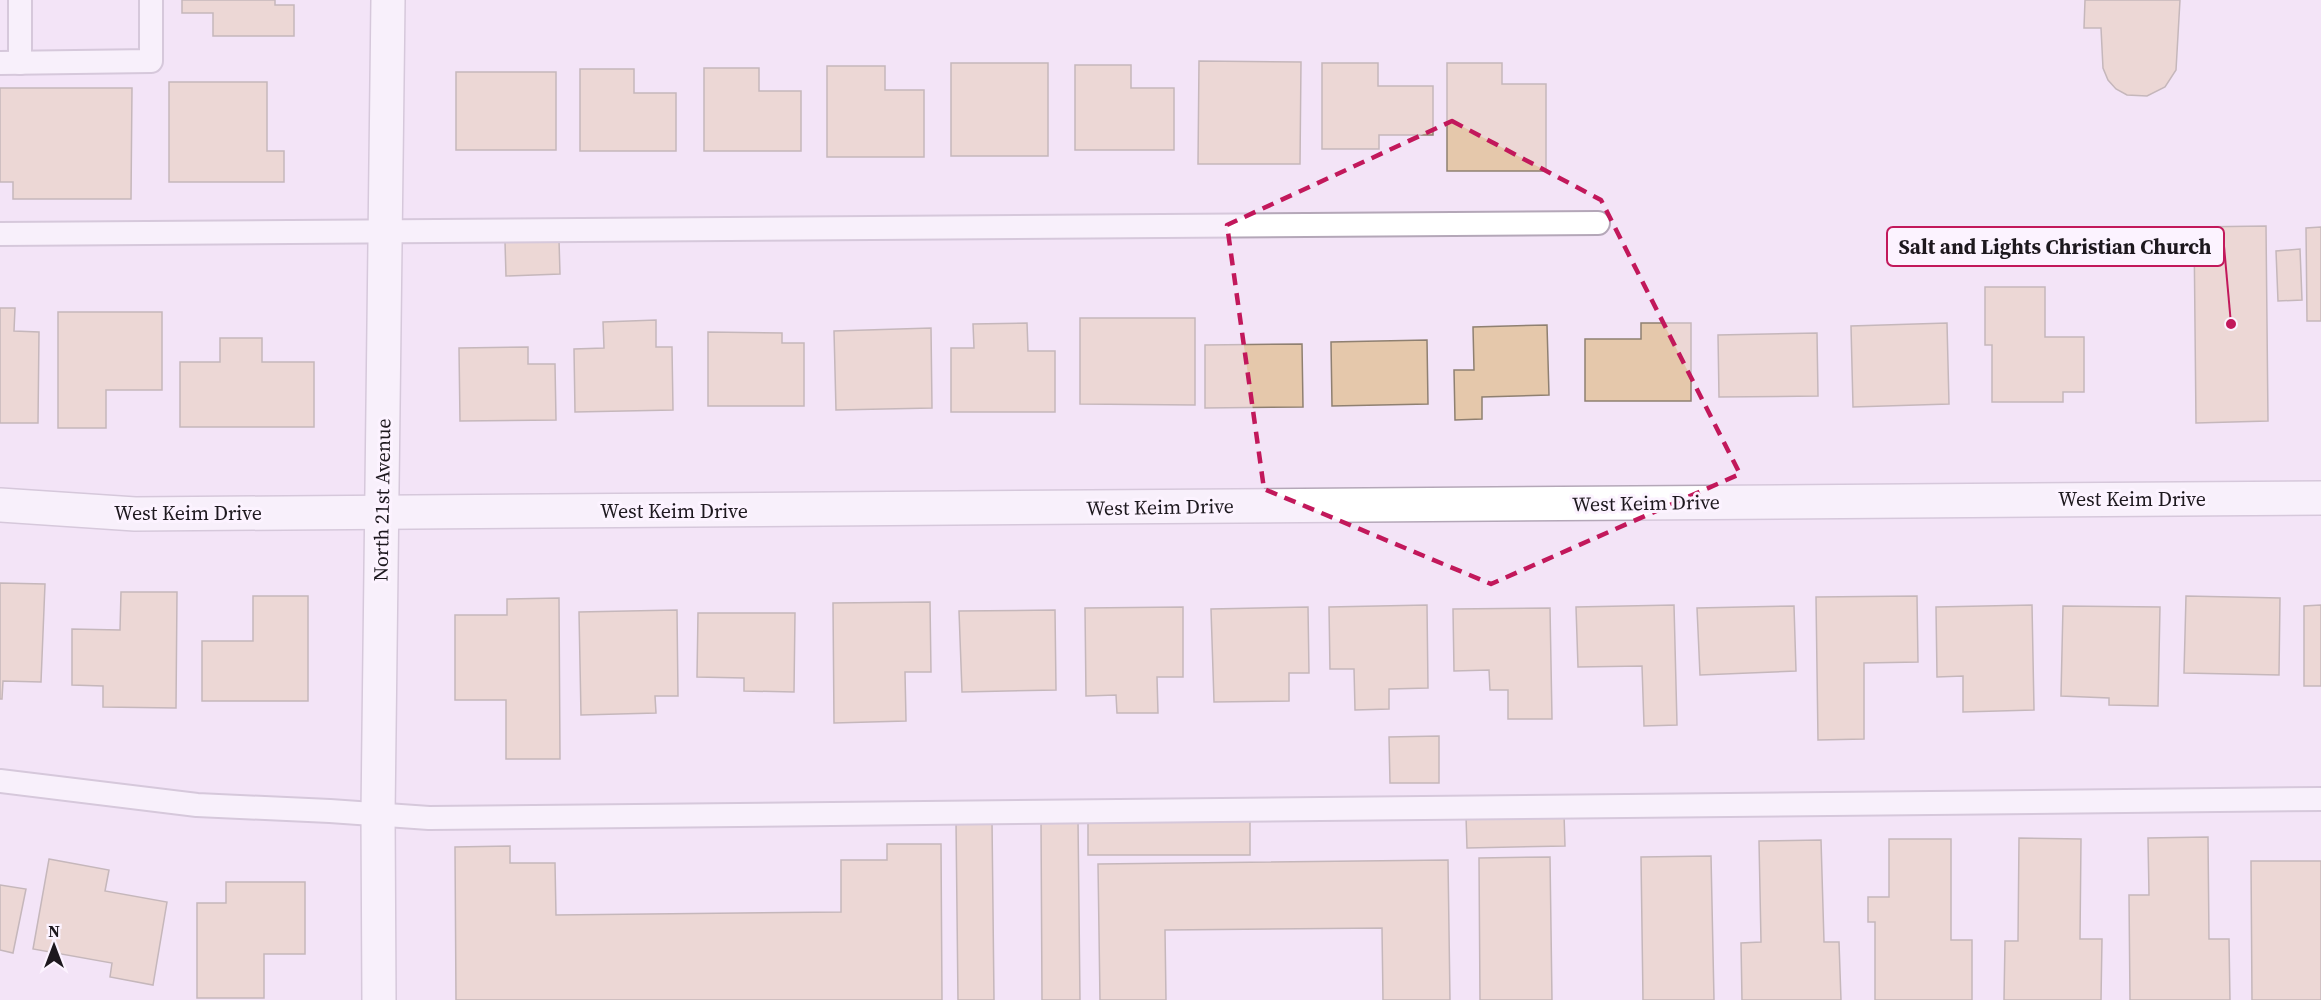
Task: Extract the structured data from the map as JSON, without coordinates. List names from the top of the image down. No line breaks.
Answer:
{"streets":{"street":["West Keim Drive","North 21st Avenue"]},"crossings":[["West Keim Drive","North 21st Avenue"]],"places":["Salt and Lights Christian Church"],"north":"top"}
